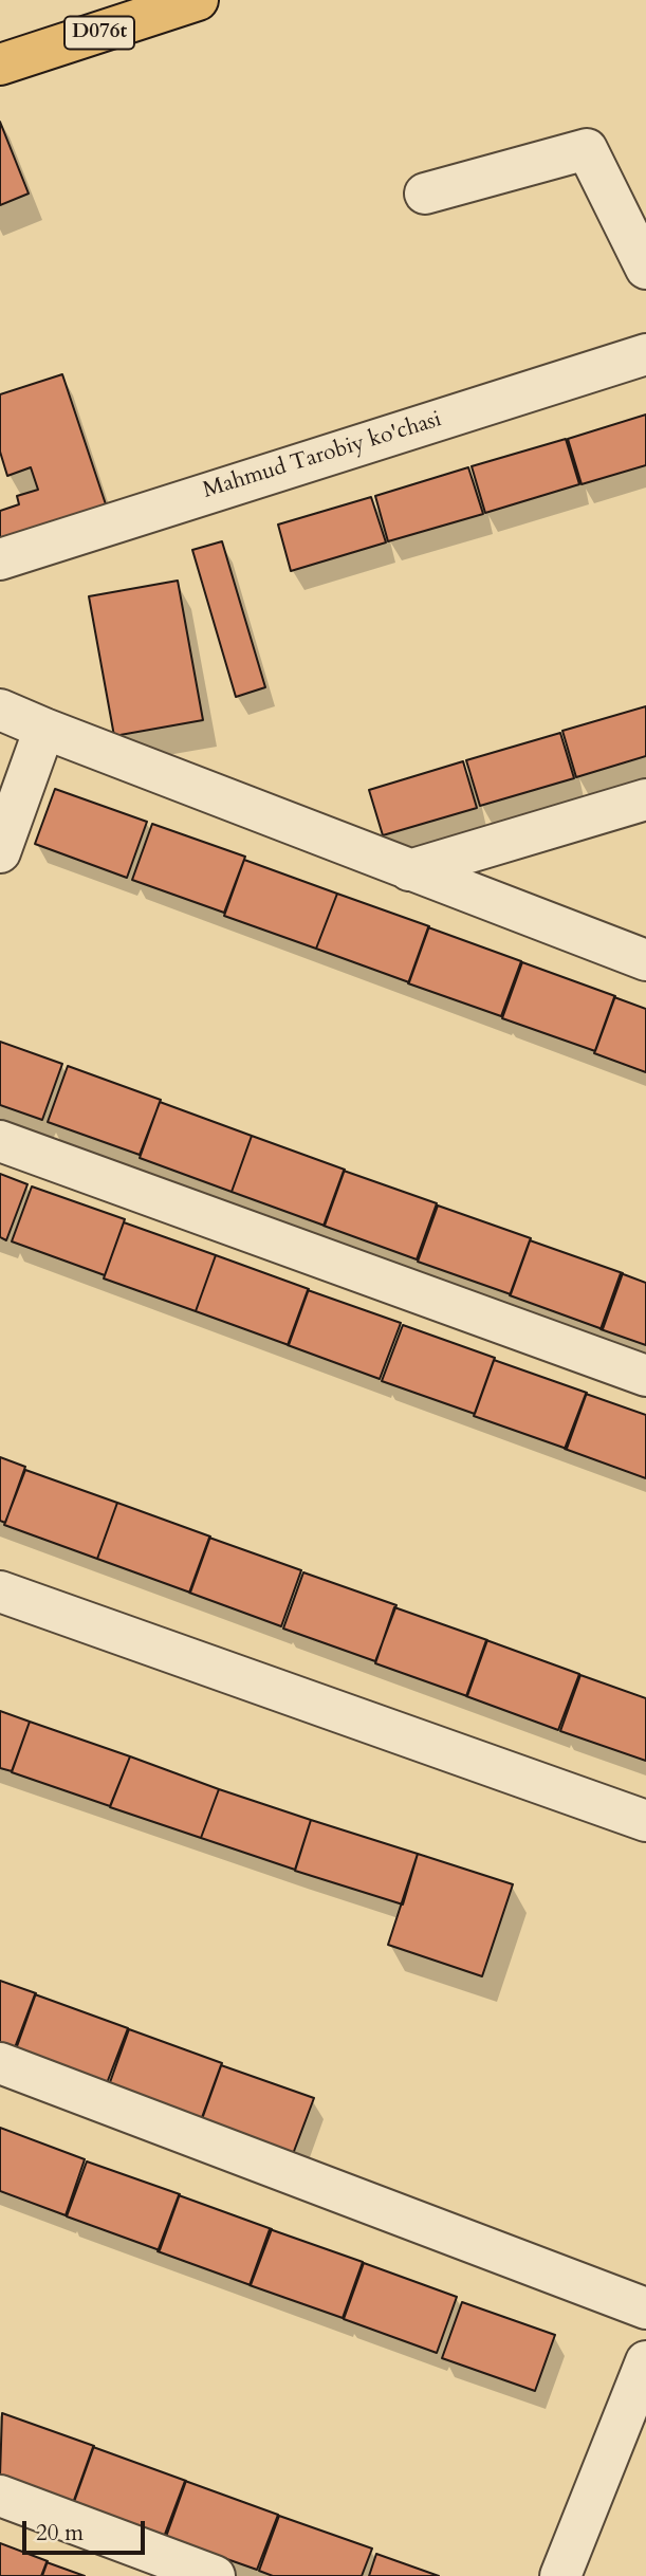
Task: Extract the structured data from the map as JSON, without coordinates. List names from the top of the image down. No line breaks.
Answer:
{"streets":{"main road":["D076t"],"street":["Mahmud Tarobiy ko'chasi"]},"scale_bar":"20 m"}
